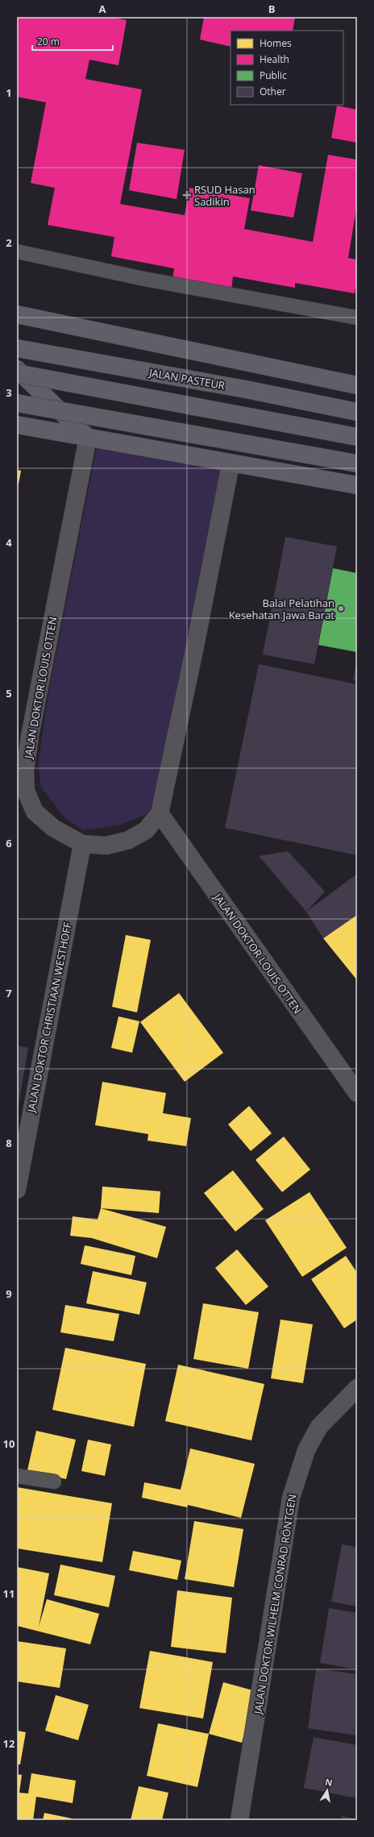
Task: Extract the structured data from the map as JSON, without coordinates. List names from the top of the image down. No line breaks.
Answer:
{"streets":{"highway":["JALAN PASTEUR"],"main road":["JALAN DOKTOR LOUIS OTTEN","JALAN DOKTOR CHRISTIAAN WESTHOFF","JALAN DOKTOR WILHELM CONRAD RÖNTGEN"]},"crossings":[["JALAN DOKTOR LOUIS OTTEN","JALAN DOKTOR CHRISTIAAN WESTHOFF"]],"places":{"health":["RSUD Hasan Sadikin"],"other":["Balai Pelatihan Kesehatan Jawa Barat"]},"legend":["Homes","Health","Public","Other"],"scale_bar":"20 m","north":"top","grid":{"columns":["A","B"],"rows":["1","2","3","4","5","6","7","8","9","10","11","12"]}}
